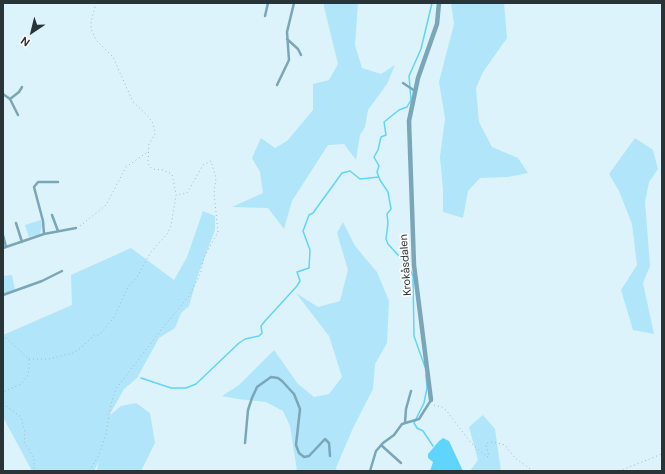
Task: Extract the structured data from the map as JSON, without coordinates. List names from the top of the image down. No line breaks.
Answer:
{"streets":{"street":["Krokåsdalen"]},"north":"bottom left"}
